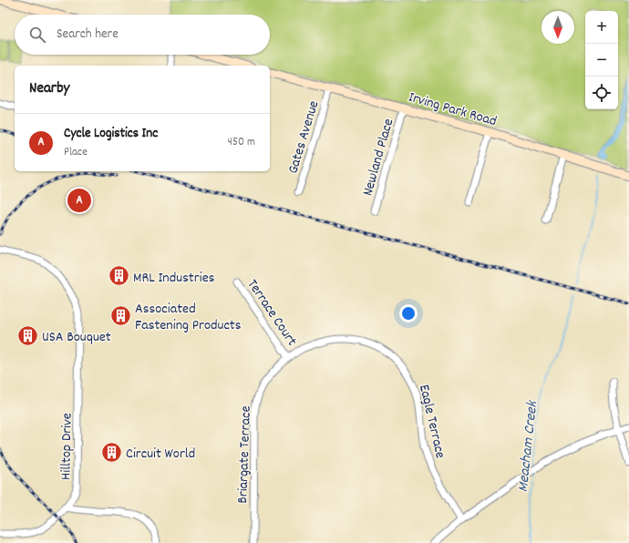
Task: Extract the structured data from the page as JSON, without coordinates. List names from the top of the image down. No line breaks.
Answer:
{"streets":{"main road":["Irving Park Road"],"street":["Gates Avenue","Newland Place","Terrace Court","Eagle Terrace","Hilltop Drive","Briargate Terrace"]},"crossings":[["Irving Park Road","Gates Avenue"],["Irving Park Road","Newland Place"],["Terrace Court","Briargate Terrace"],["Eagle Terrace","Briargate Terrace"]],"water":["Meacham Creek"],"places":{"building":["MRL Industries","Associated Fastening Products","USA Bouquet","Circuit World"]},"north":"bottom","page":{"map_buttons":["+","−"],"search":"Search here","heading":"Nearby","list":[{"mark":"A","name":"Cycle Logistics Inc","note":"Place","value":"450 m"}],"pins":"A"}}
